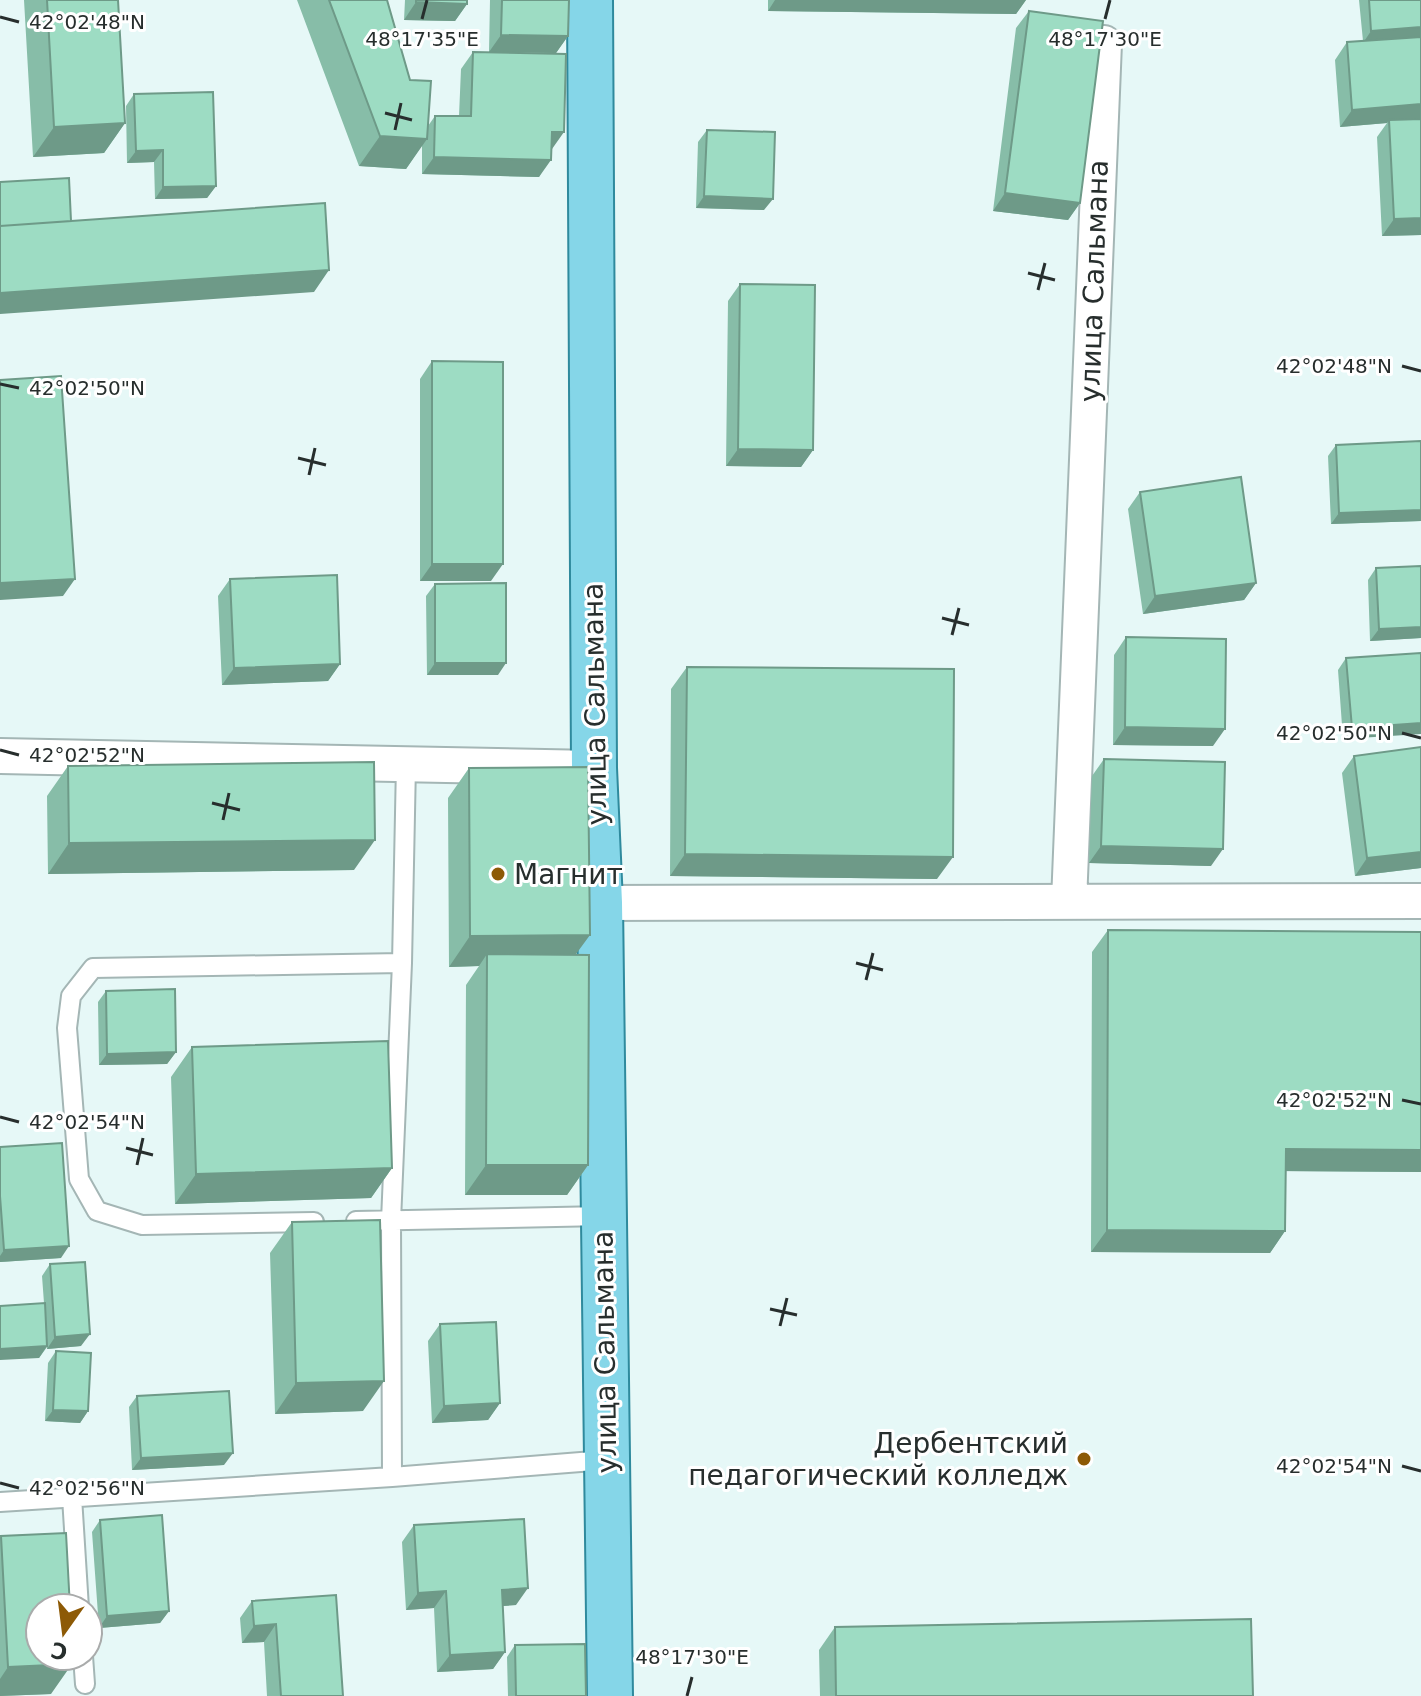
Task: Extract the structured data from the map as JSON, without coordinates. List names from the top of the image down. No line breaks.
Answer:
{"streets":{"main road":["улица Сальмана"]},"places":["Магнит","Дербентский педагогический колледж"],"north":"bottom","coordinates":["42°02'48\"N","48°17'35\"E","48°17'30\"E","42°02'50\"N","42°02'52\"N","42°02'54\"N","42°02'56\"N"]}
